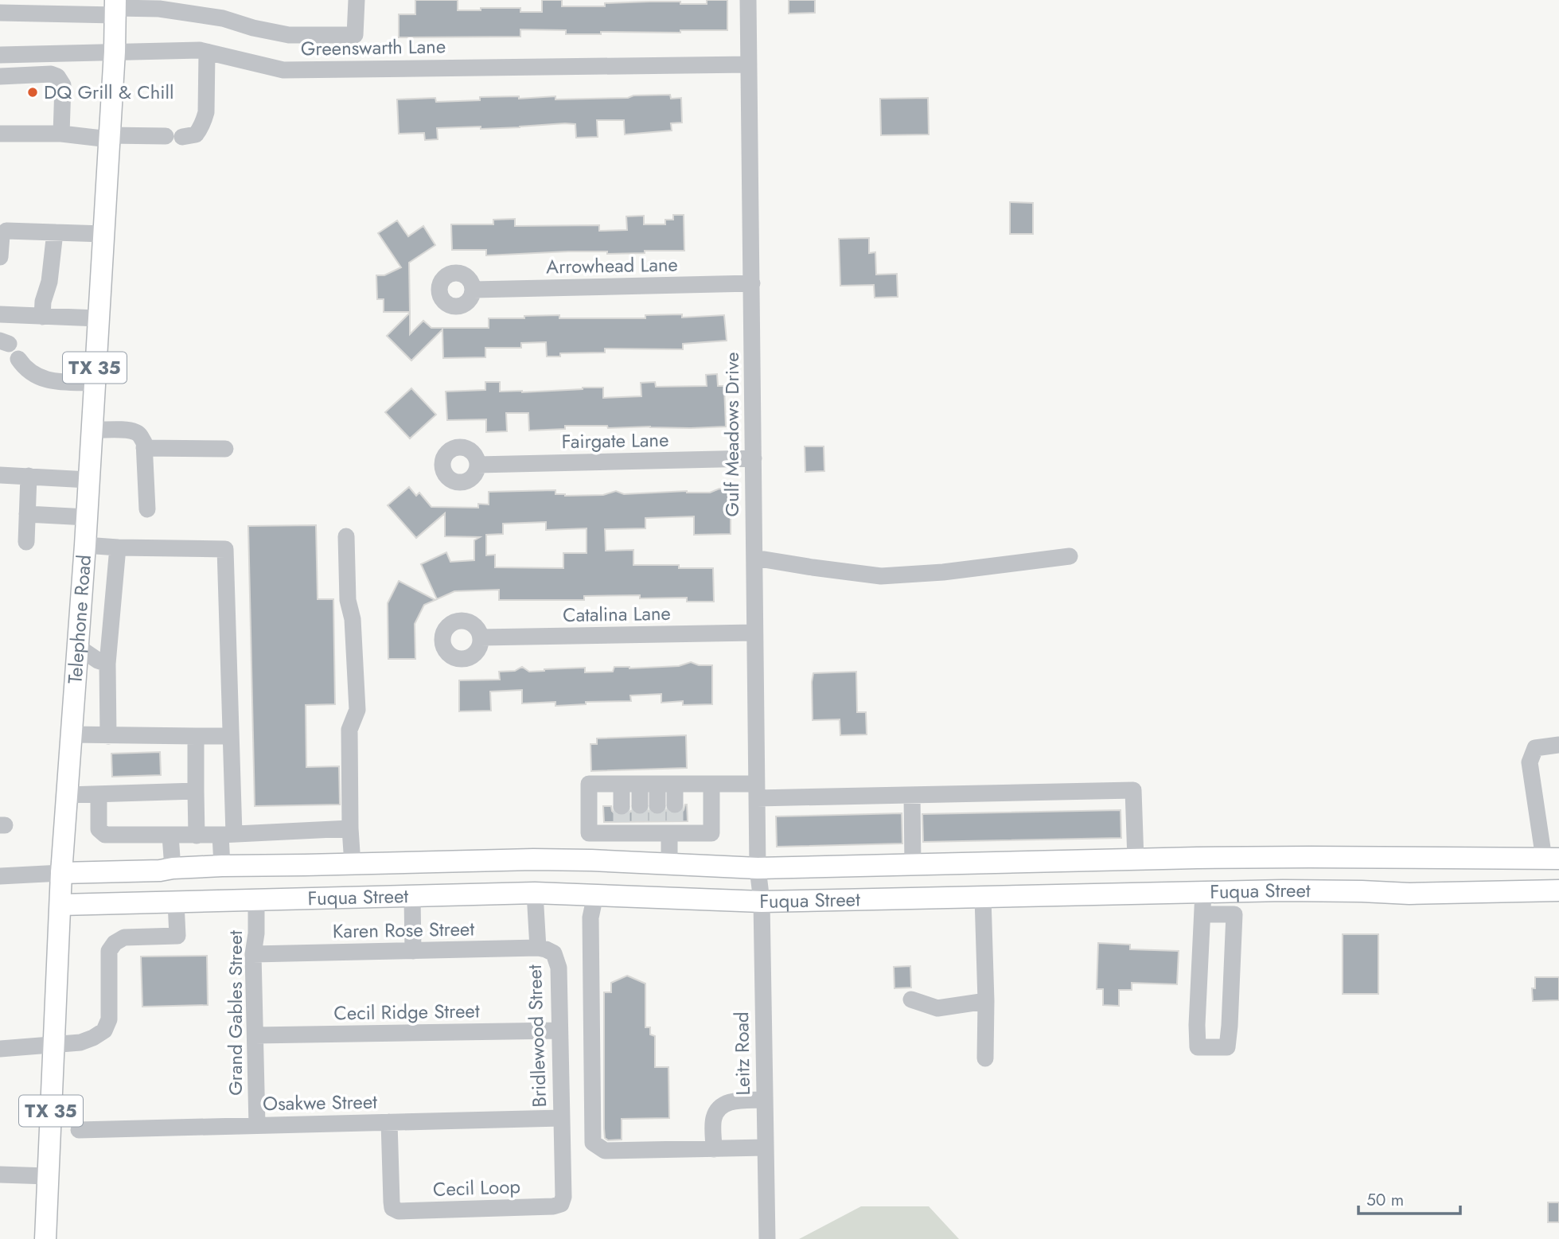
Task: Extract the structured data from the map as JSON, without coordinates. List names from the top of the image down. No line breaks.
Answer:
{"streets":{"main road":["TX 35","Telephone Road","Fuqua Street"],"street":["Greenswarth Lane","Arrowhead Lane","Gulf Meadows Drive","Fairgate Lane","Catalina Lane","Karen Rose Street","Cecil Ridge Street","Grand Gables Street","Bridlewood Street","Leitz Road","Osakwe Street","Cecil Loop"]},"crossings":[["Greenswarth Lane","Gulf Meadows Drive"],["Greenswarth Lane","Telephone Road"],["Arrowhead Lane","Gulf Meadows Drive"],["Gulf Meadows Drive","Fairgate Lane"],["Gulf Meadows Drive","Catalina Lane"],["Gulf Meadows Drive","Fuqua Street"],["Gulf Meadows Drive","Leitz Road"],["Telephone Road","Fuqua Street"],["Fuqua Street","Grand Gables Street"],["Fuqua Street","Bridlewood Street"],["Fuqua Street","Leitz Road"],["Karen Rose Street","Grand Gables Street"],["Karen Rose Street","Bridlewood Street"],["Cecil Ridge Street","Grand Gables Street"],["Cecil Ridge Street","Bridlewood Street"],["Grand Gables Street","Osakwe Street"],["Bridlewood Street","Osakwe Street"],["Bridlewood Street","Cecil Loop"],["Osakwe Street","Cecil Loop"]],"places":["DQ Grill & Chill"],"scale_bar":"50 m"}
